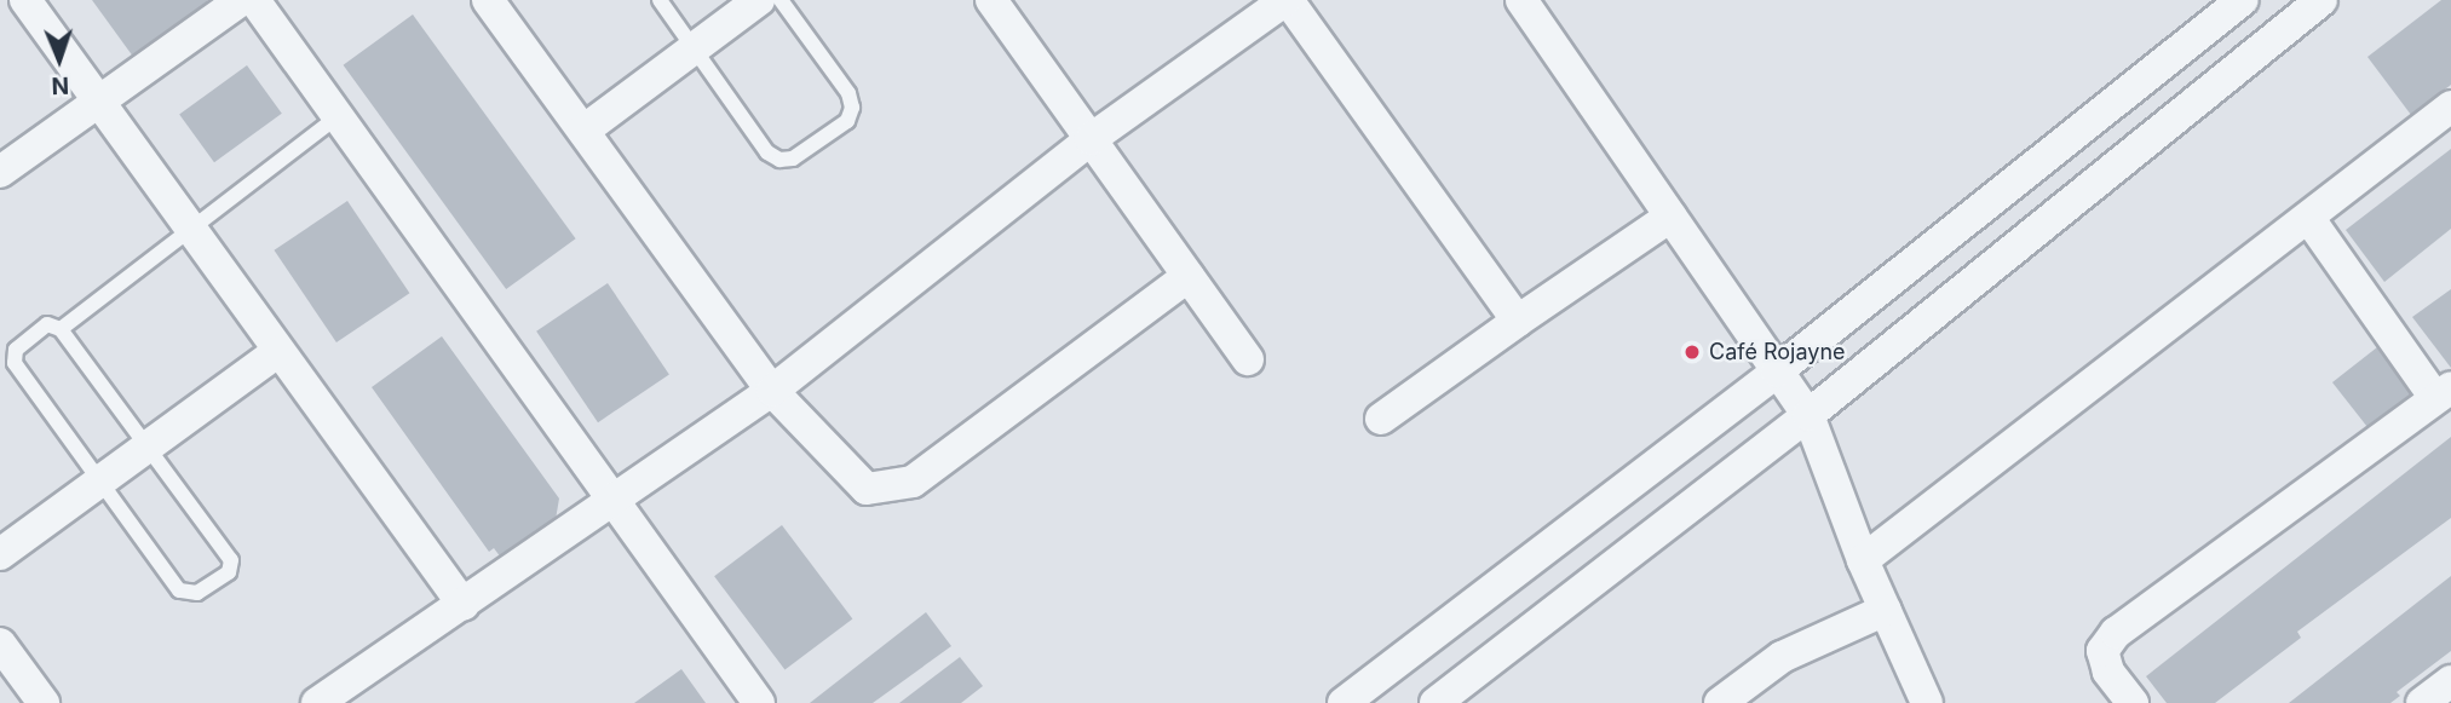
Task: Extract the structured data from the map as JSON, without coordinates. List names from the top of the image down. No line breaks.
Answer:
{"places":["Café Rojayne"],"north":"bottom"}
